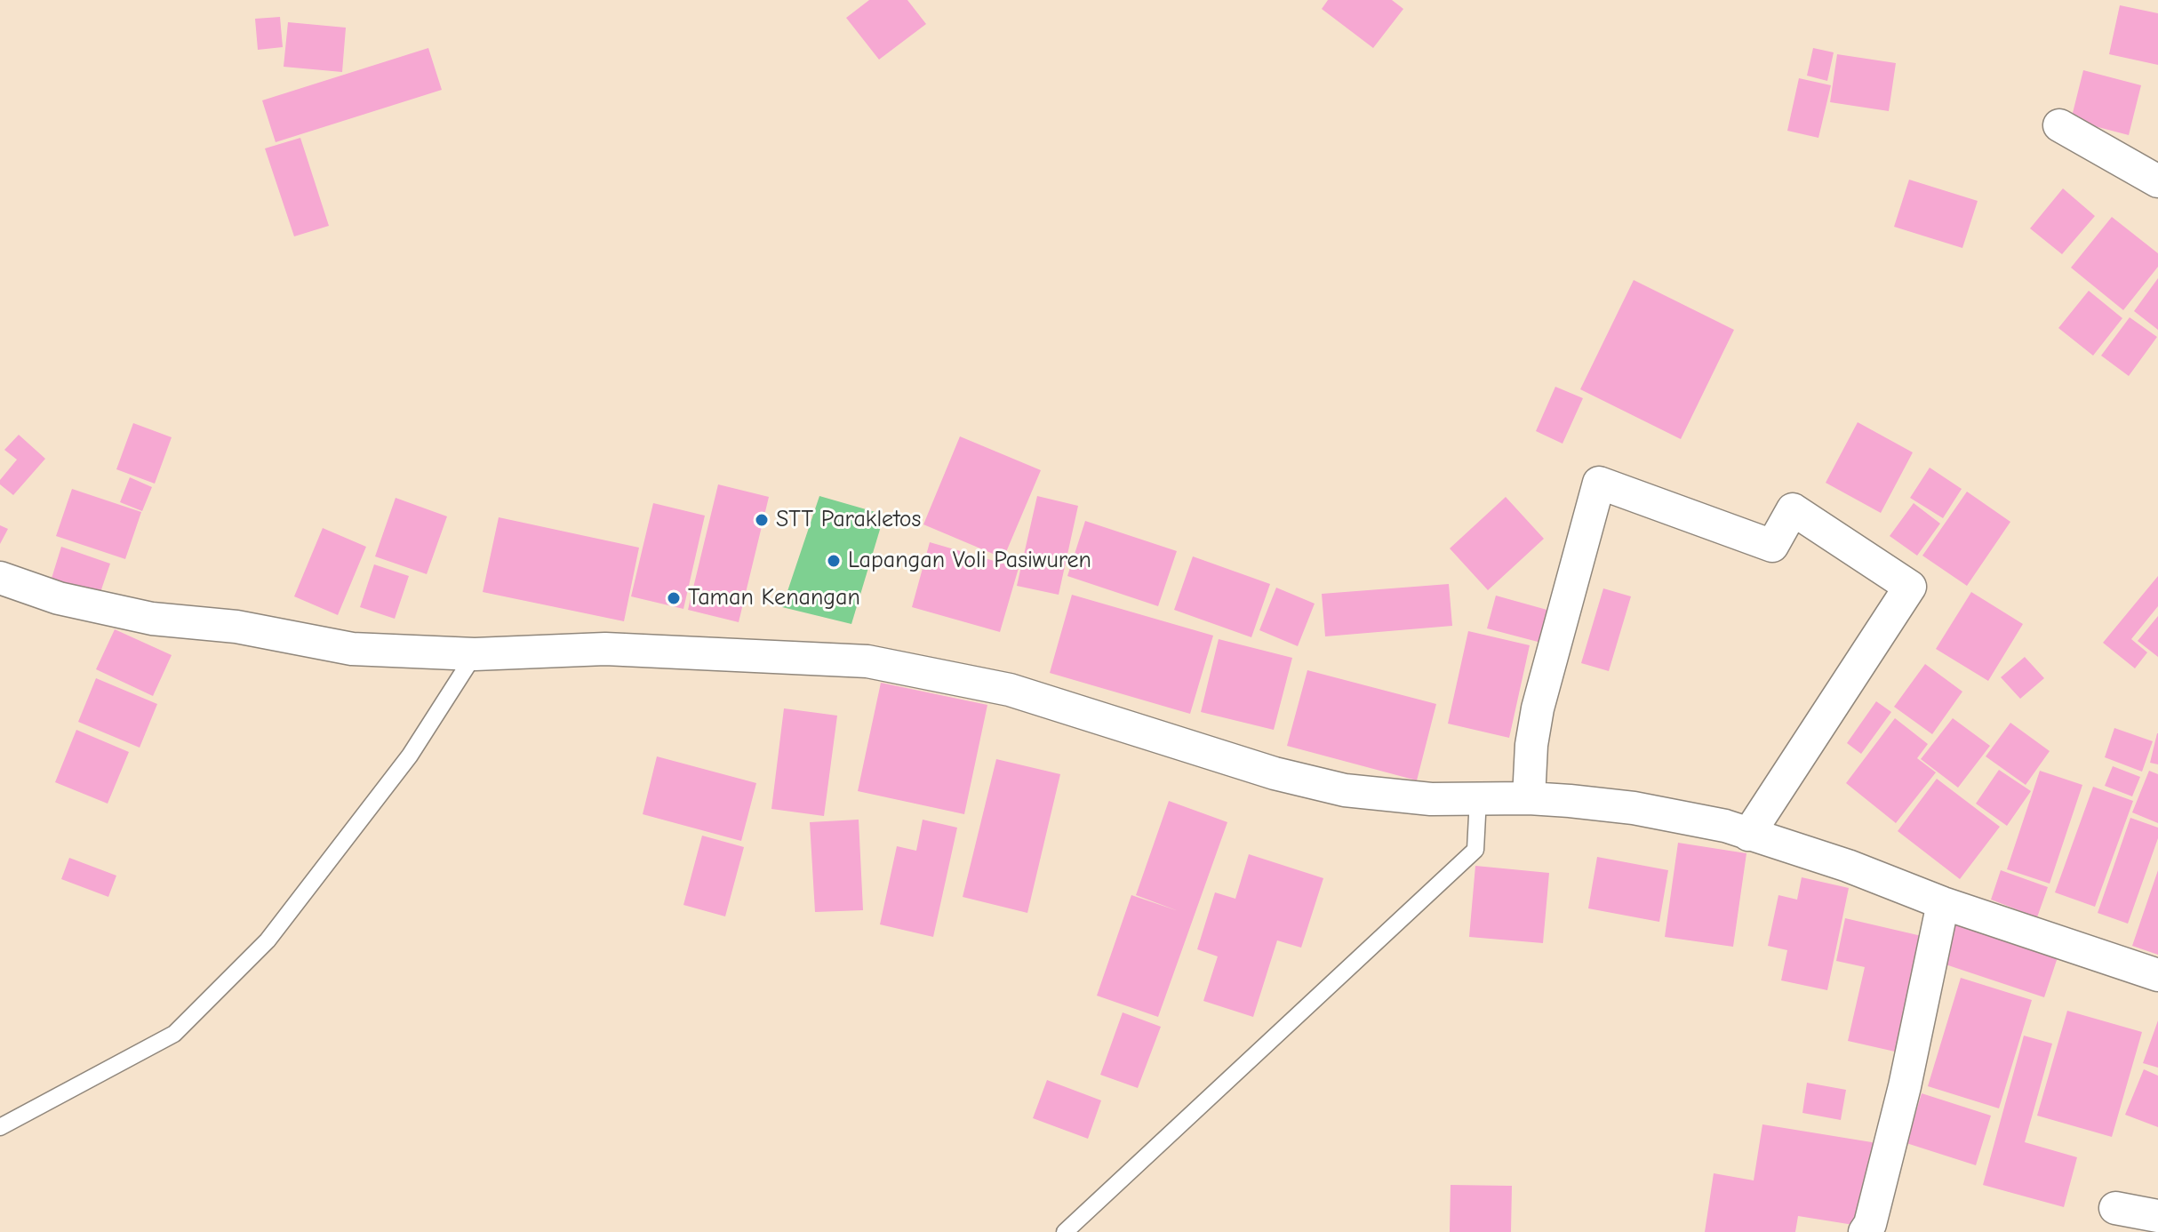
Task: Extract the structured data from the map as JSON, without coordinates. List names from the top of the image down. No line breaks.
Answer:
{"places":["STT Parakletos","Lapangan Voli Pasiwuren","Taman Kenangan"]}
